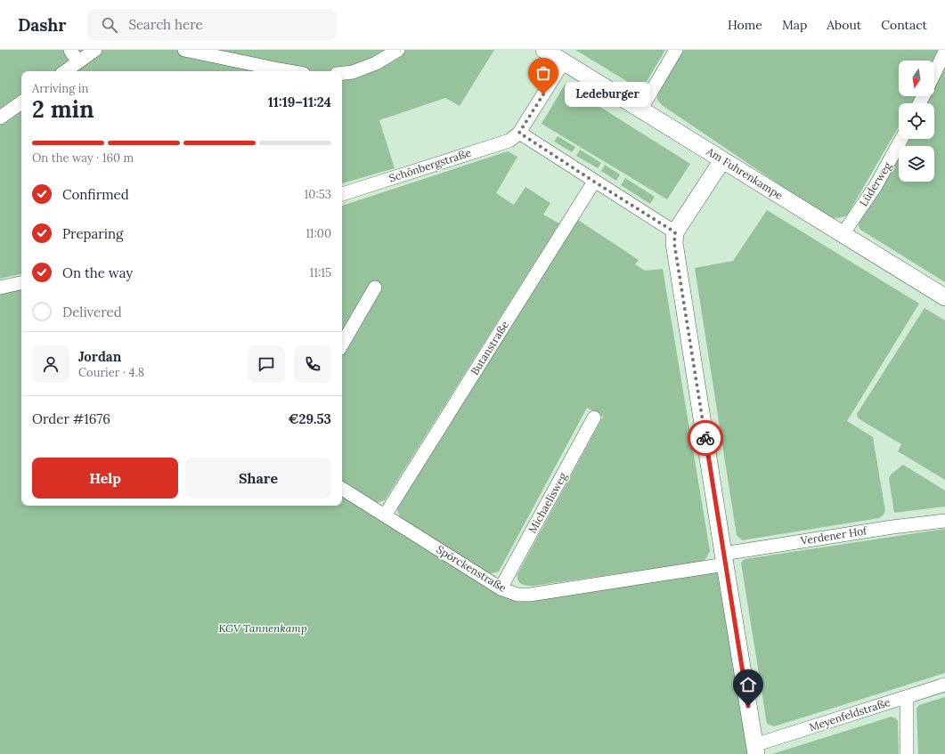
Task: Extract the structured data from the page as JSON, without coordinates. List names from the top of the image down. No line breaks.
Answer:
{"streets":{"street":["Schönbergstraße","Am Fuhrenkampe","Lüderweg","Butanstraße","Michaelisweg","Verdener Hof","Spörckenstraße","Meyenfeldstraße"]},"crossings":[["Am Fuhrenkampe","Lüderweg"],["Butanstraße","Spörckenstraße"],["Michaelisweg","Spörckenstraße"],["Verdener Hof","Spörckenstraße"]],"parks":["KGV Tannenkamp"],"places":["Ledeburger"],"north":"bottom","page":{"header":"Dashr","search":"Search here","nav":["Home","Map","About","Contact"],"heading":["2 min","Arriving in","11:19–11:24"],"panel":["Jordan","Courier · 4.8","Order #1676","€29.53"],"bubble":"Ledeburger","bar":"On the way · 160 m","list":[["Confirmed","10:53"],["Preparing","11:00"],["On the way","11:15"],"Delivered"],"buttons":["Help","Share"]}}
